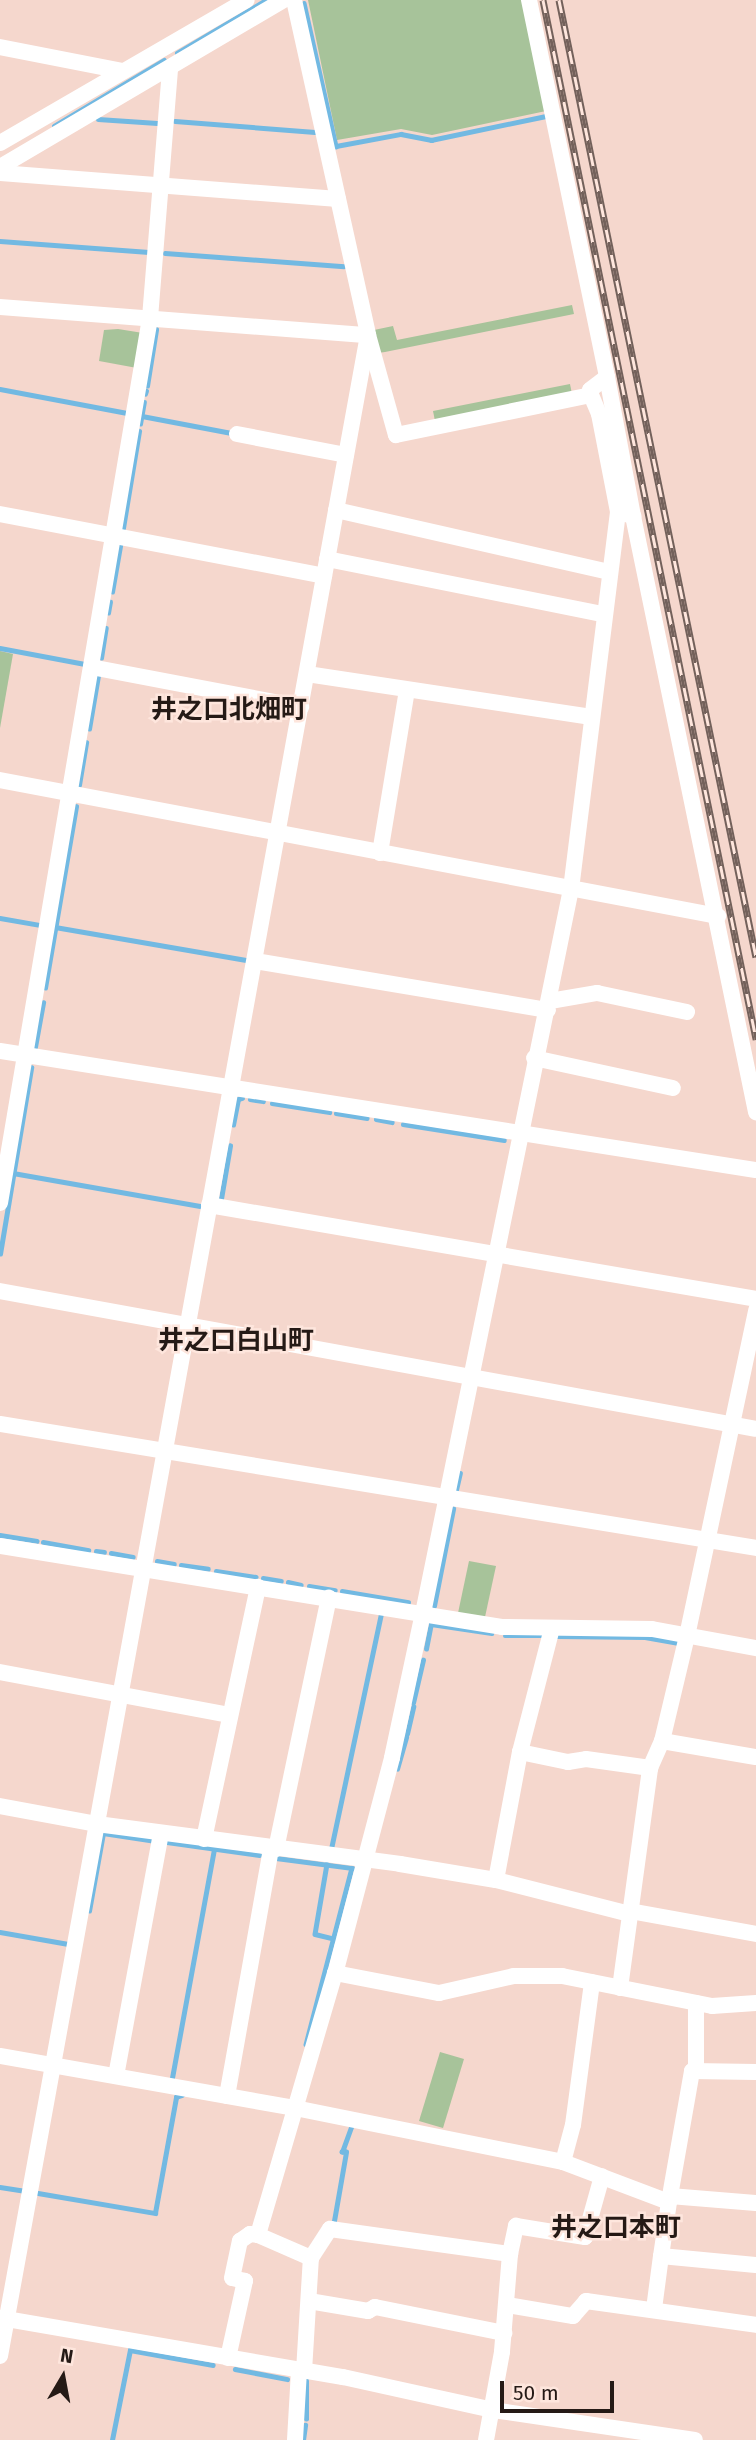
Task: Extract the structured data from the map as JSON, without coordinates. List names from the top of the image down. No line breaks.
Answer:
{"districts":["井之口北畑町","井之口白山町","井之口本町"],"scale_bar":"50 m","north":"top"}
